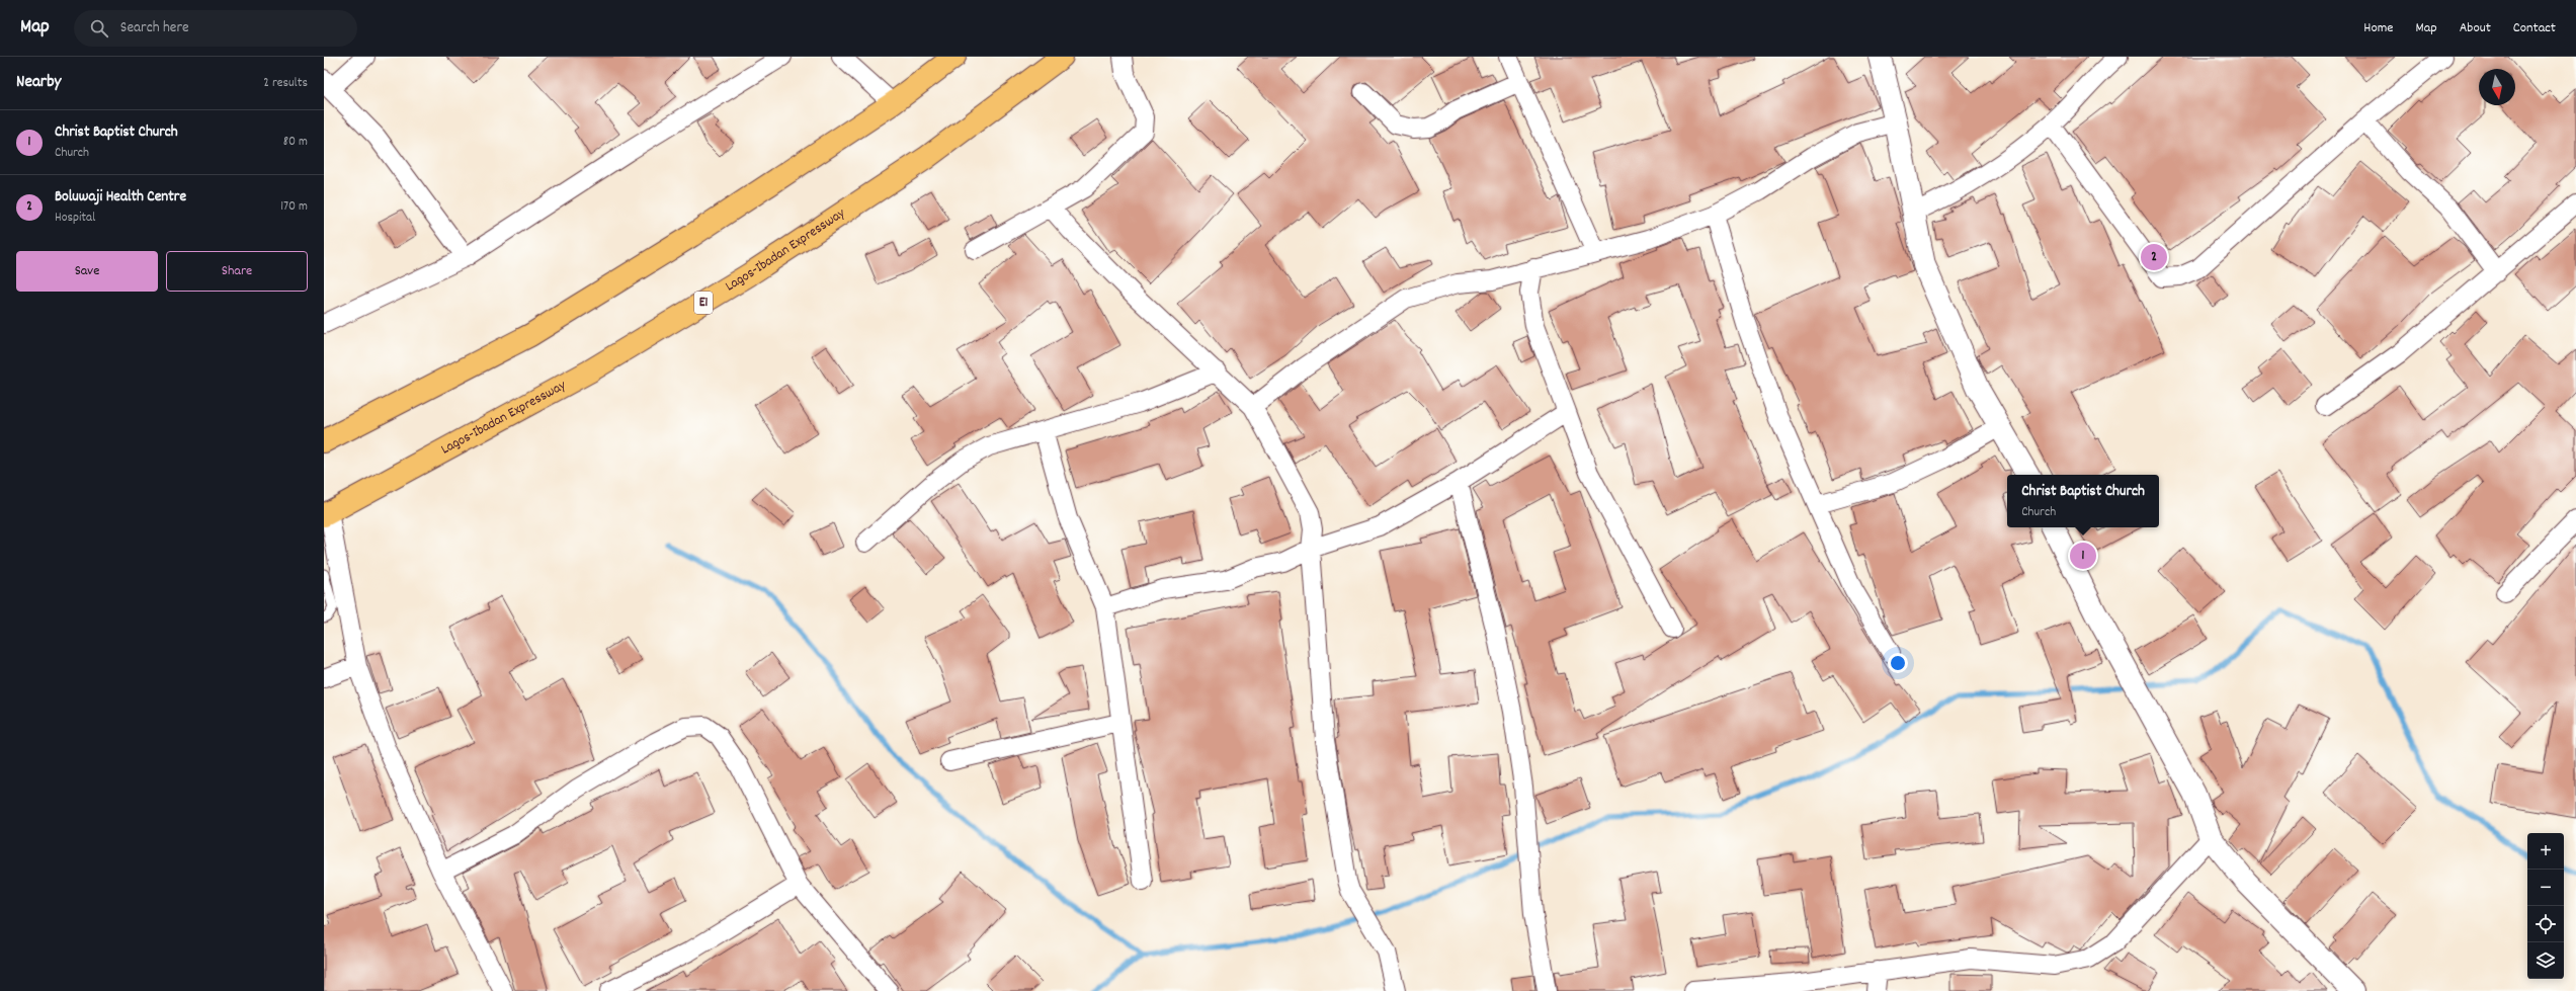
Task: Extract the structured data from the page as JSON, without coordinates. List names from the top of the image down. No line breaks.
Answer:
{"streets":{"highway":["Lagos-Ibadan Expressway","E1"]},"north":"bottom","page":{"header":"Map","search":"Search here","nav":["Home","Map","About","Contact"],"heading":["Nearby","2 results"],"list":[{"mark":"1","name":"Christ Baptist Church","note":"Church","value":"80 m"},{"mark":"2","name":"Boluwaji Health Centre","note":"Hospital","value":"170 m"}],"buttons":["Save","Share"],"pins":["2","1"],"popup":["Christ Baptist Church","Church"],"map_buttons":["+","−"]}}
